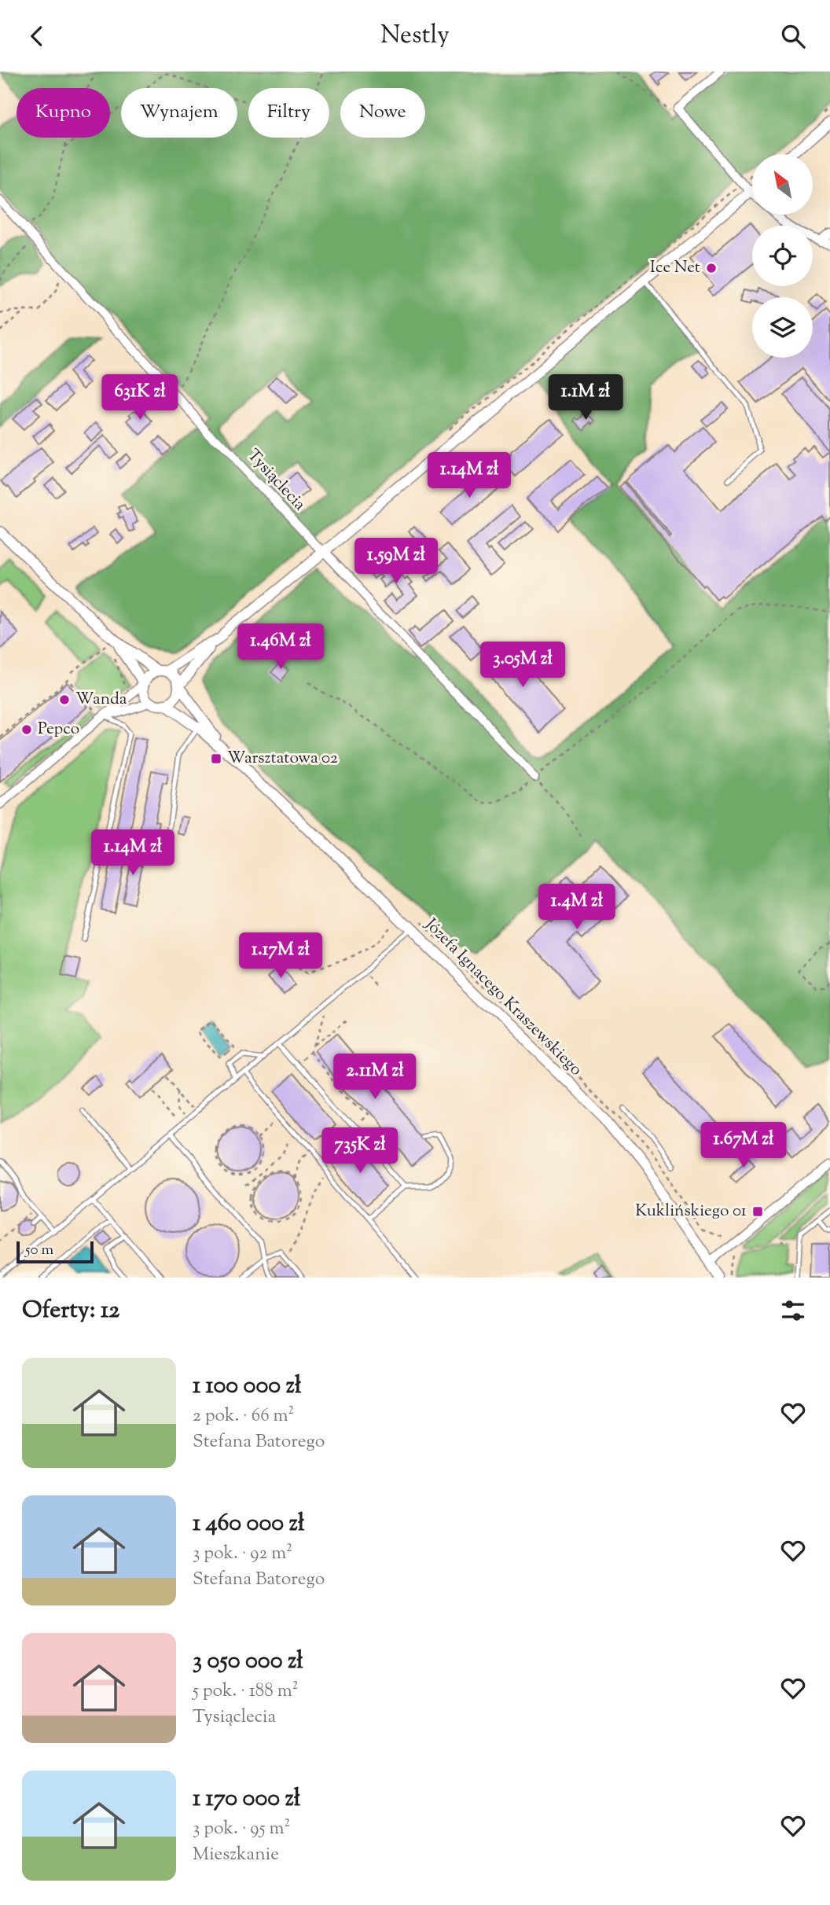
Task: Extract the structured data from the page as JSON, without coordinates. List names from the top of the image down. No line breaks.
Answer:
{"streets":{"street":["Tysiąclecia","Józefa Ignacego Kraszewskiego"]},"places":{"other":["Ice Net","Wanda","Pepco"],"transit":["Warsztatowa 02","Kuklińskiego 01"]},"scale_bar":"50 m","north":"top left","page":{"header":"Nestly","chip":["Kupno","Wynajem","Filtry","Nowe"],"price":["631K zł","1.1M zł","1.14M zł","1.59M zł","1.46M zł","3.05M zł","1.14M zł","1.4M zł","1.17M zł","2.11M zł","1.67M zł","735K zł"],"scale":"50 m","heading":"Oferty: 12","list":[{"name":"1 100 000 zł","note":"2 pok. · 66 m² · Stefana Batorego"},{"name":"1 460 000 zł","note":"3 pok. · 92 m² · Stefana Batorego"},{"name":"3 050 000 zł","note":"5 pok. · 188 m² · Tysiąclecia"},{"name":"1 170 000 zł","note":"3 pok. · 95 m² · Mieszkanie"}]}}
